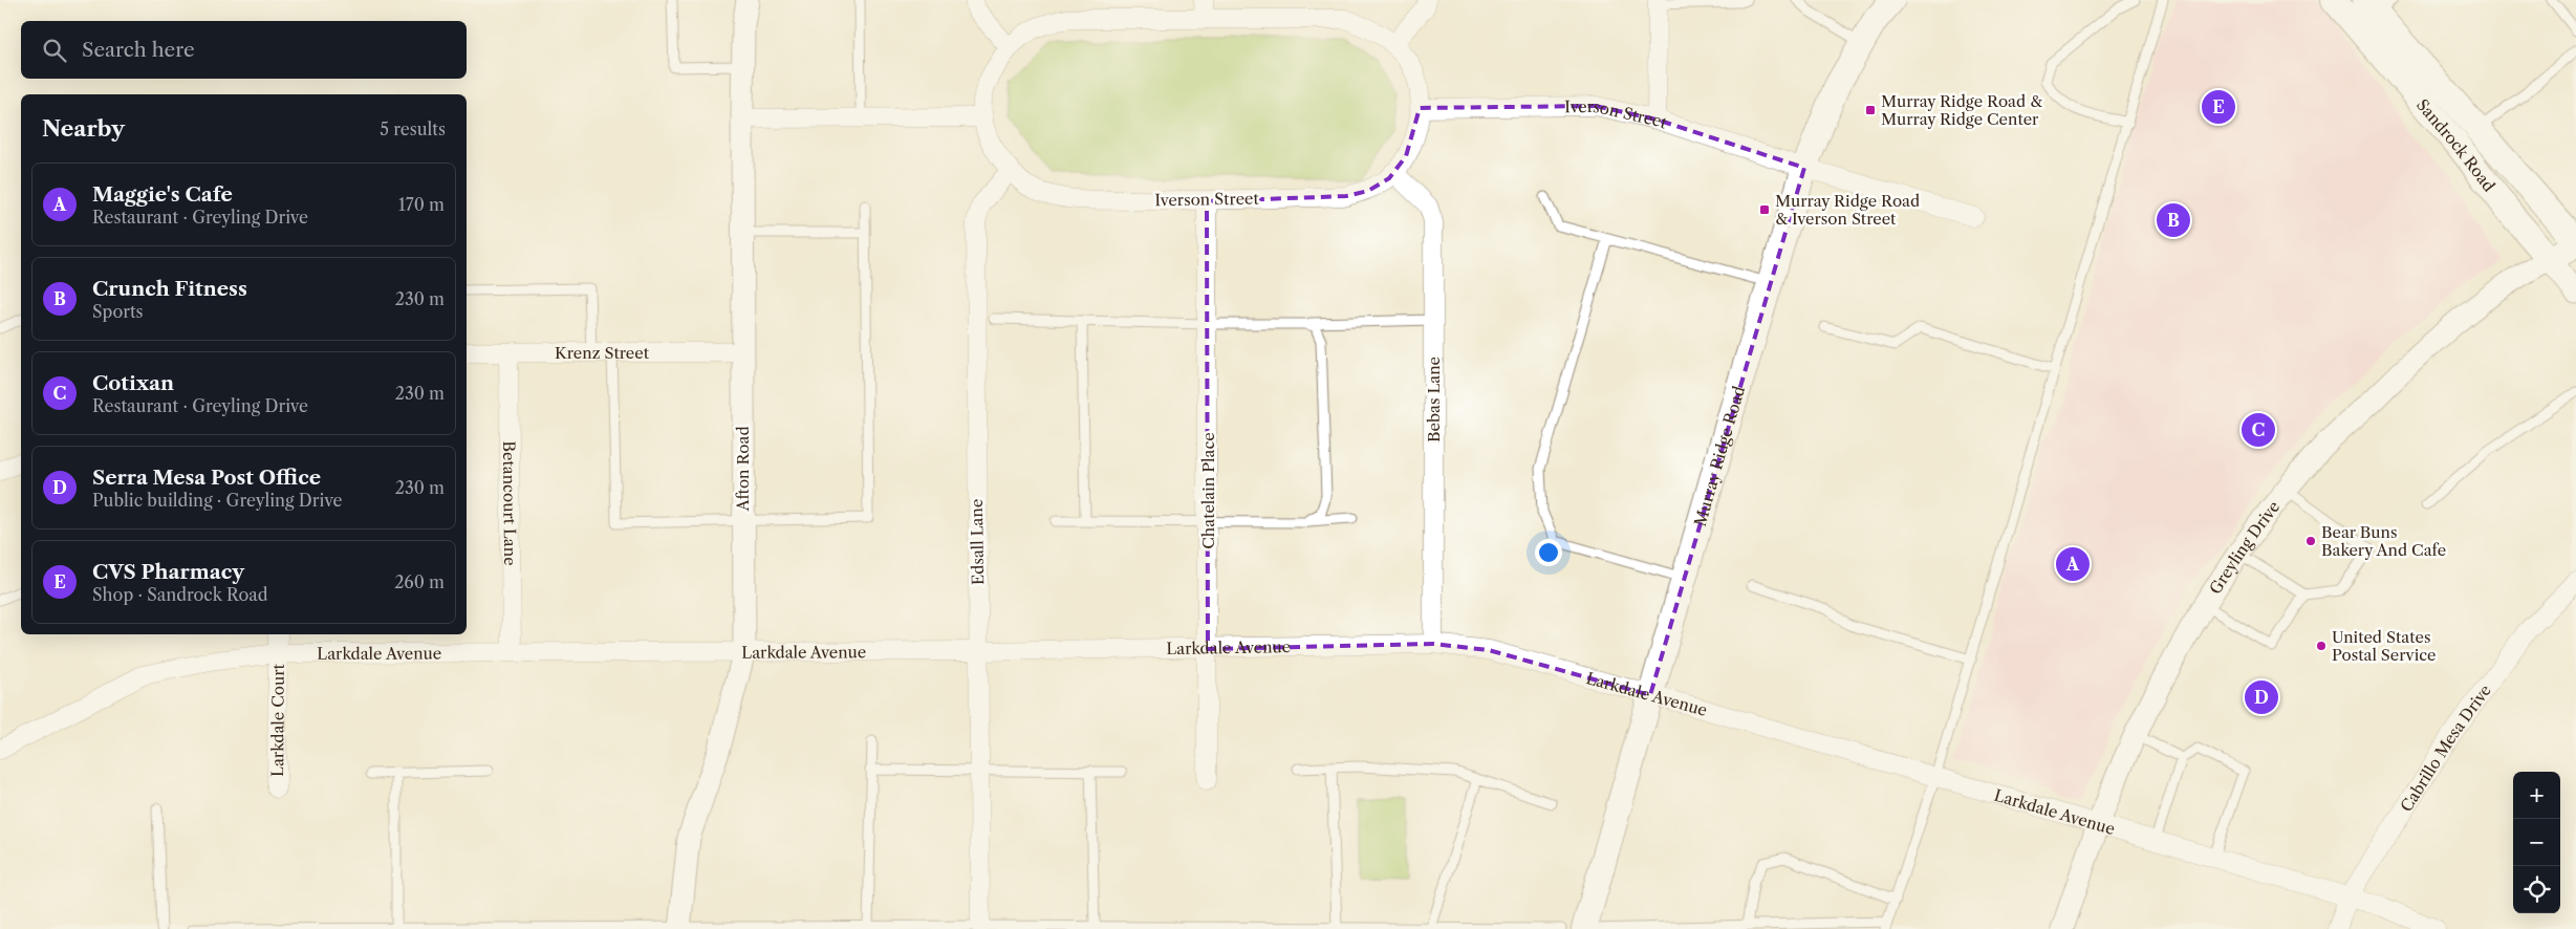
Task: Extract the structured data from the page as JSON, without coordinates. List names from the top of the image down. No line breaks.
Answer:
{"streets":{"main road":["Sandrock Road","Murray Ridge Road"],"street":["Iverson Street","Krenz Street","Bebas Lane","Afton Road","Chatelain Place","Betancourt Lane","Edsall Lane","Greyling Drive","Larkdale Avenue","Larkdale Court","Cabrillo Mesa Drive"]},"crossings":[["Iverson Street","Bebas Lane"],["Iverson Street","Murray Ridge Road"],["Iverson Street","Chatelain Place"],["Iverson Street","Edsall Lane"],["Sandrock Road","Greyling Drive"],["Krenz Street","Afton Road"],["Krenz Street","Betancourt Lane"],["Bebas Lane","Larkdale Avenue"],["Murray Ridge Road","Larkdale Avenue"],["Afton Road","Larkdale Avenue"],["Chatelain Place","Larkdale Avenue"],["Betancourt Lane","Larkdale Avenue"],["Edsall Lane","Larkdale Avenue"],["Greyling Drive","Larkdale Avenue"],["Larkdale Avenue","Larkdale Court"],["Larkdale Avenue","Cabrillo Mesa Drive"]],"places":{"transit":["Murray Ridge Road & Murray Ridge Center","Murray Ridge Road & Iverson Street"],"other":["Bear Buns Bakery And Cafe","United States Postal Service"]},"page":{"search":"Search here","pins":["E","B","C","A","D"],"heading":["Nearby","5 results"],"list":[{"mark":"A","name":"Maggie's Cafe","note":"Restaurant · Greyling Drive","value":"170 m"},{"mark":"B","name":"Crunch Fitness","note":"Sports","value":"230 m"},{"mark":"C","name":"Cotixan","note":"Restaurant · Greyling Drive","value":"230 m"},{"mark":"D","name":"Serra Mesa Post Office","note":"Public building · Greyling Drive","value":"230 m"},{"mark":"E","name":"CVS Pharmacy","note":"Shop · Sandrock Road","value":"260 m"}],"map_buttons":["+","−"]}}
